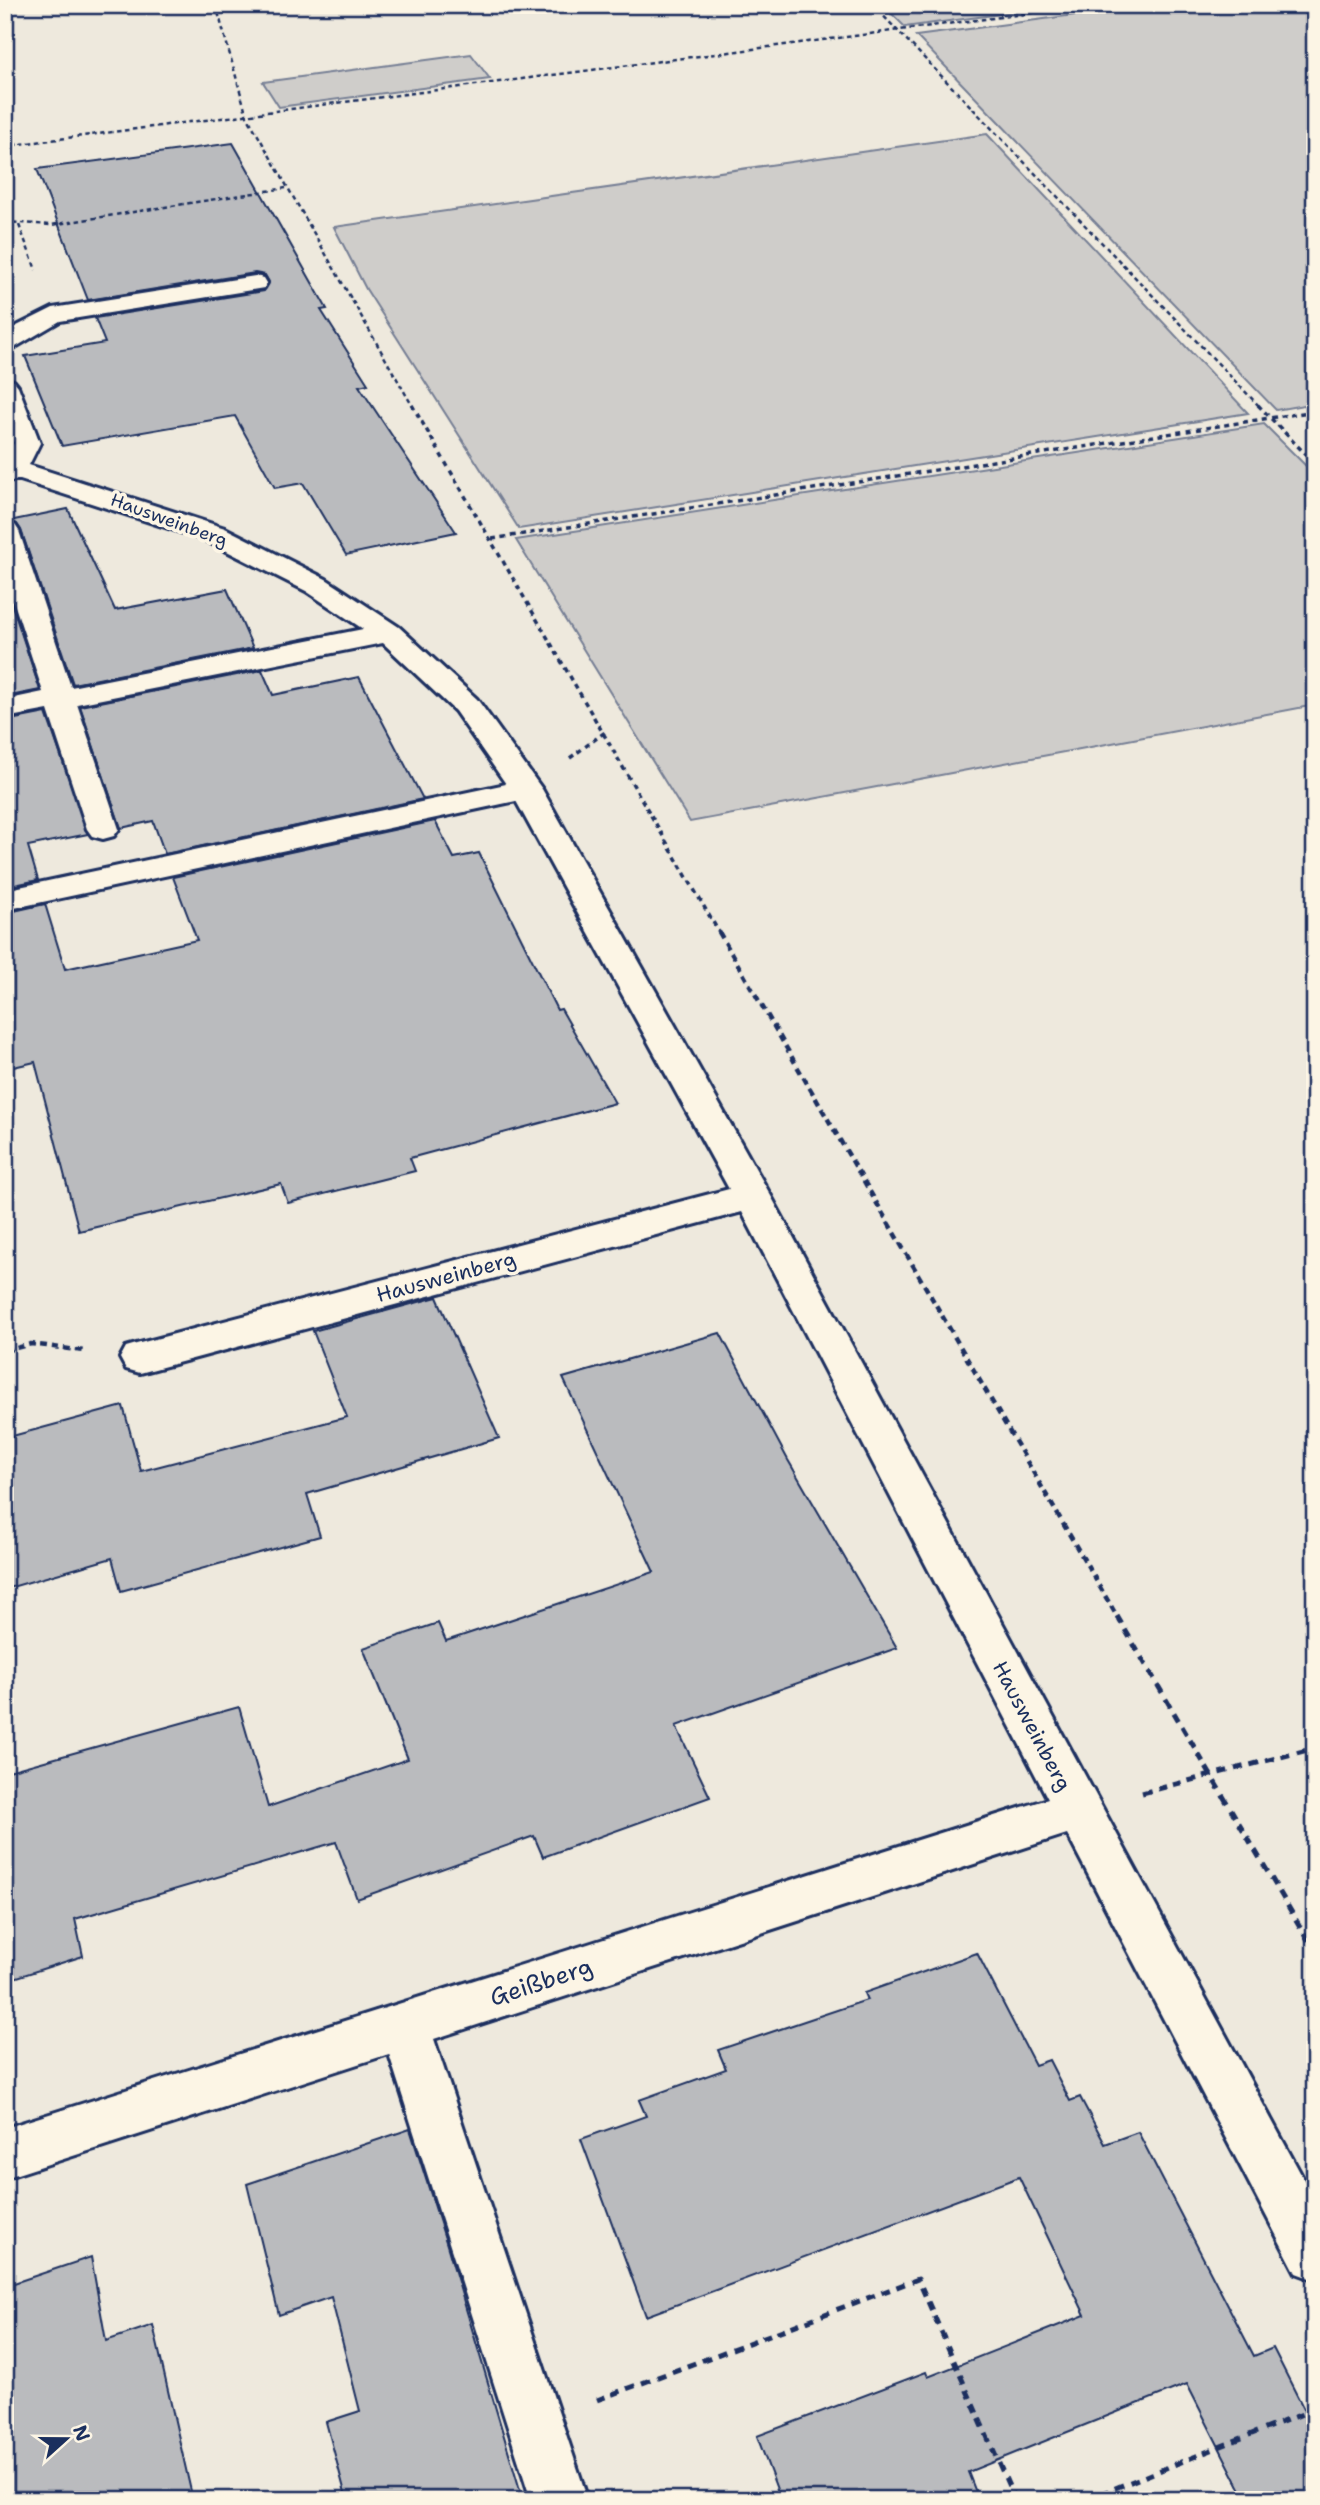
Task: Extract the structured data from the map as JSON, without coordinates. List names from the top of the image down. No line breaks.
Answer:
{"streets":{"street":["Hausweinberg","Geißberg"]},"crossings":[["Hausweinberg","Geißberg"]],"north":"right"}
